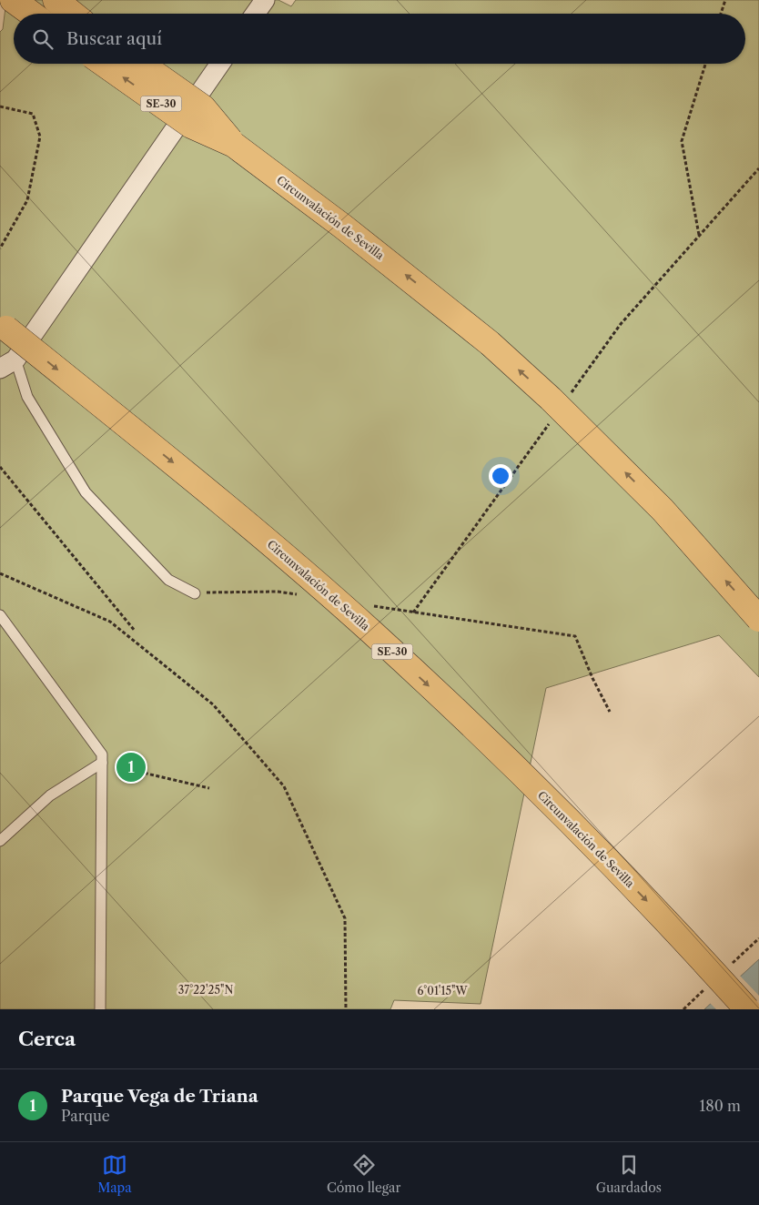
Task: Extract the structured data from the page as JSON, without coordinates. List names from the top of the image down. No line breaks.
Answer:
{"streets":{"highway":["SE-30","Circunvalación de Sevilla"]},"page":{"search":"Buscar aquí","pins":"1","heading":"Cerca","list":[{"mark":"1","name":"Parque Vega de Triana","note":"Parque","value":"180 m"}],"nav":["Mapa","Cómo llegar","Guardados"]},"coordinates":["37°22'25\"N","6°01'15\"W"]}
